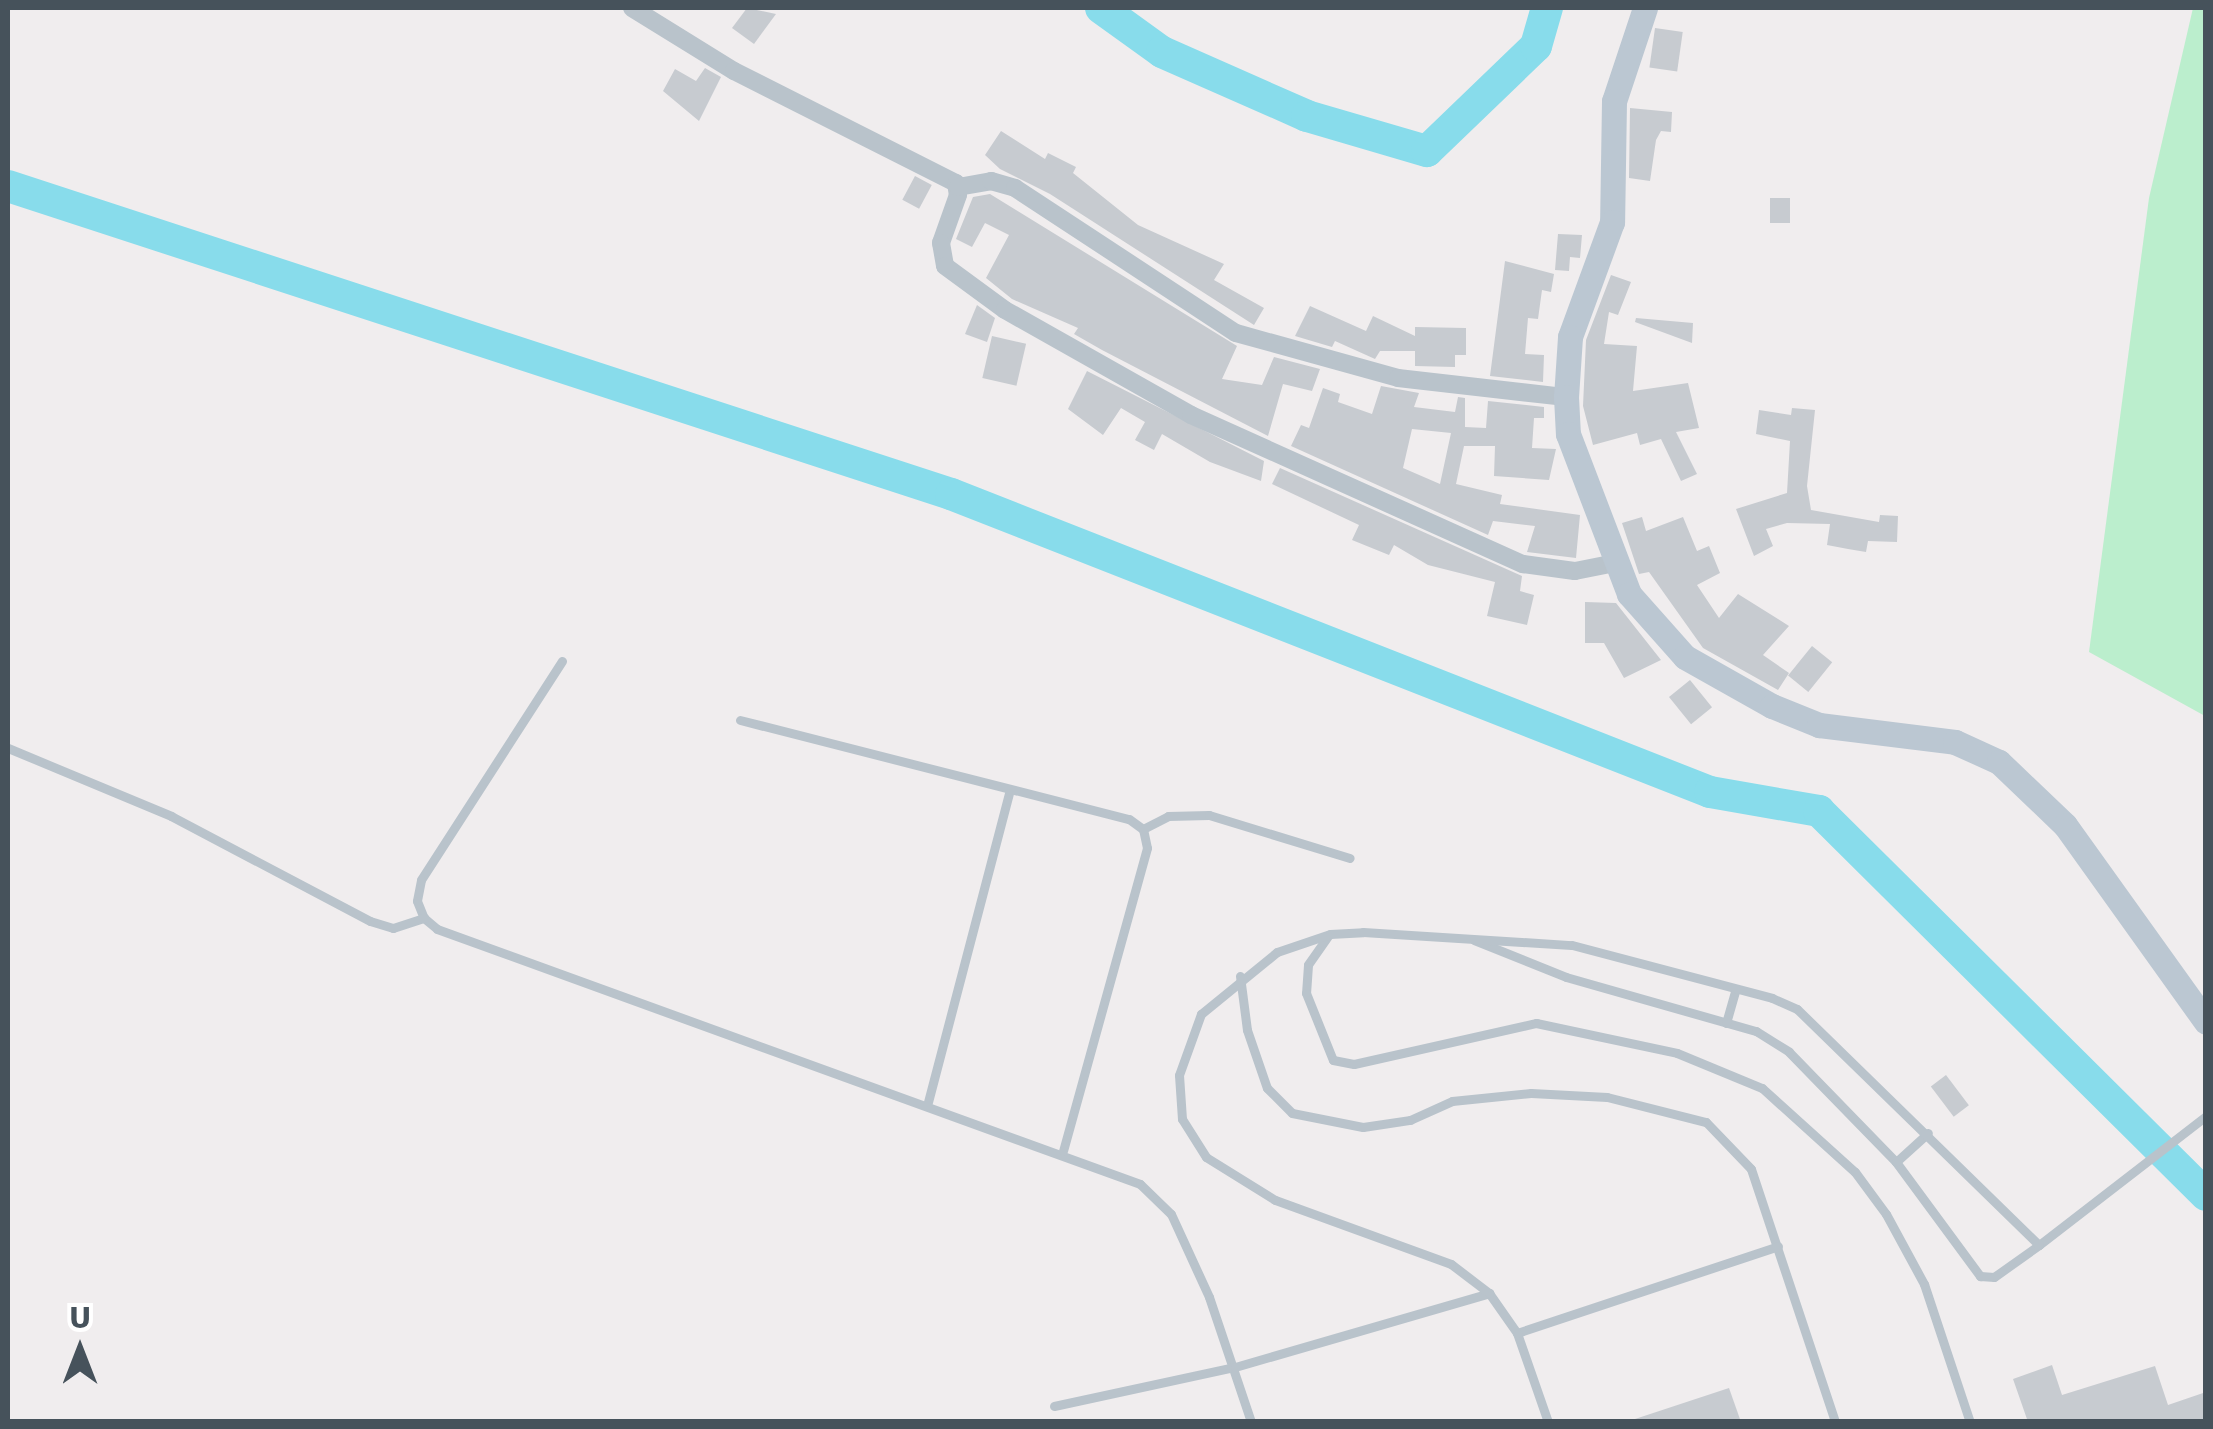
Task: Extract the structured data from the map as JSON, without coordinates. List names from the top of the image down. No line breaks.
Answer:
{"north":"top"}
